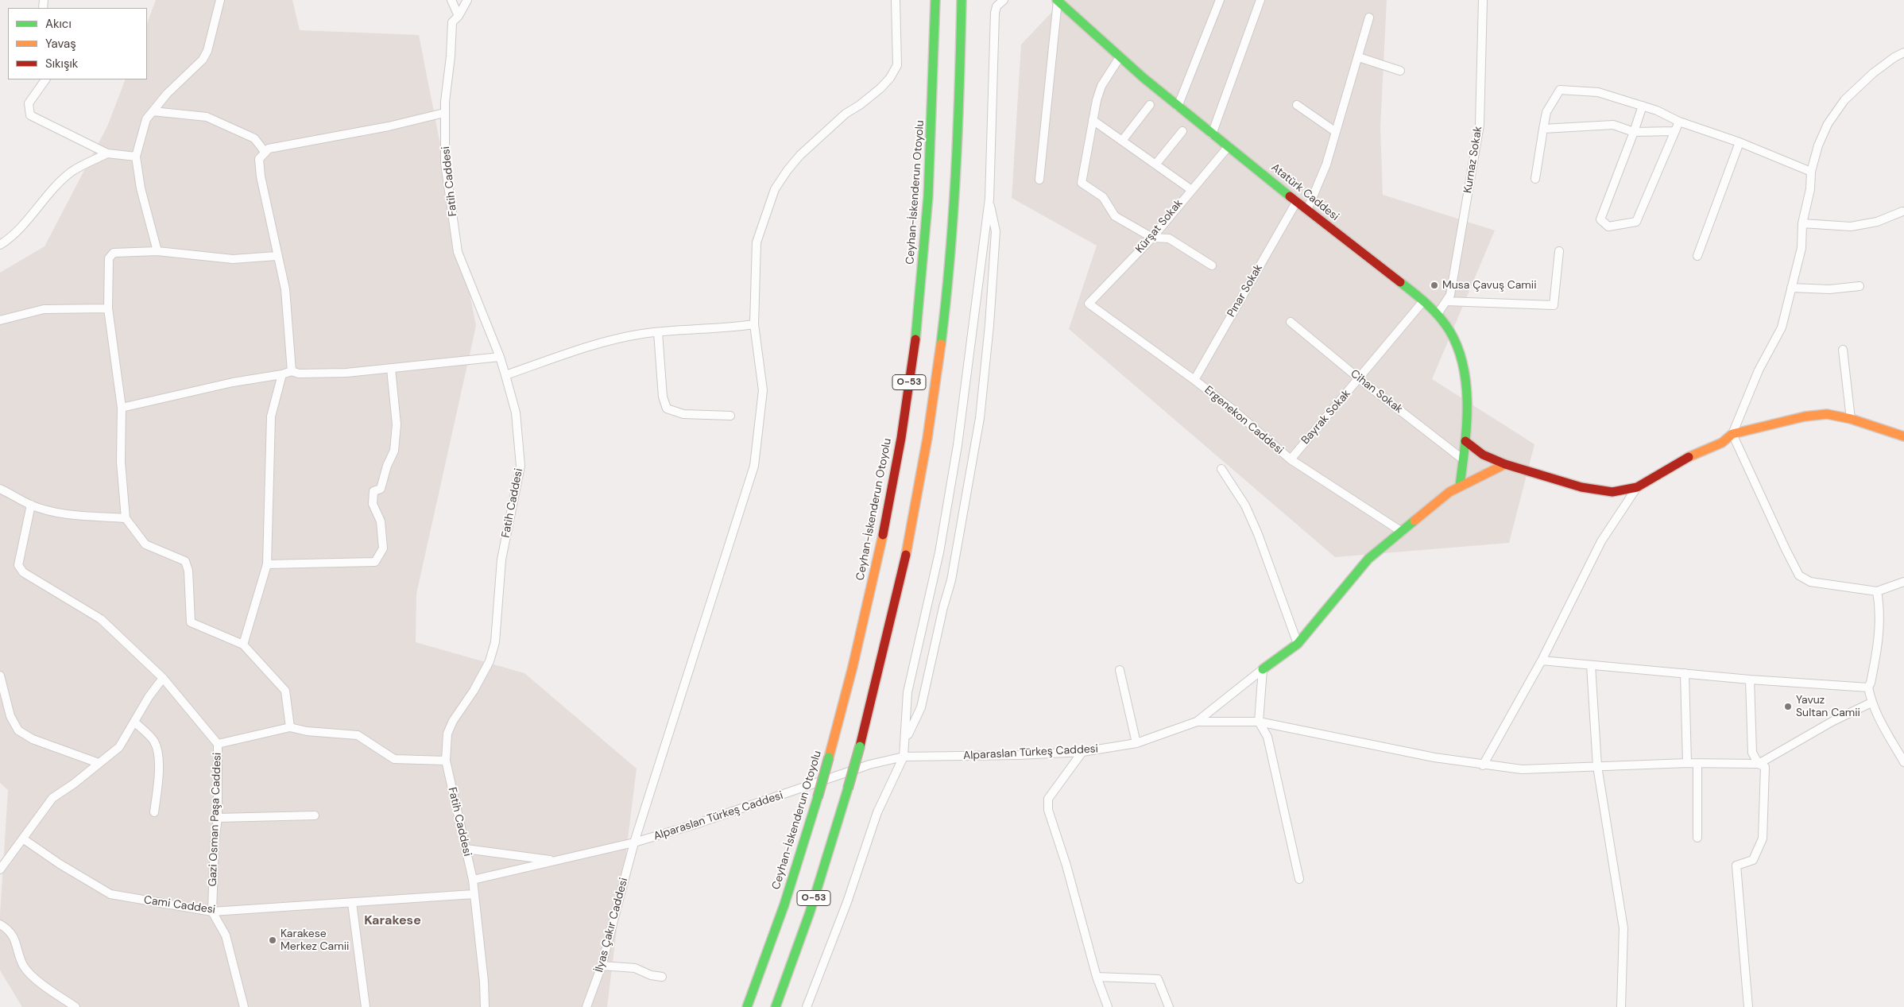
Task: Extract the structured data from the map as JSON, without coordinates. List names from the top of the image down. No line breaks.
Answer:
{"streets":{"main road":["Ceyhan-İskenderun Otoyolu","Atatürk Caddesi","O-53"],"street":["Kurnaz Sokak","Fatih Caddesi","Kürşat Sokak","Pınar Sokak","Cihan Sokak","Bayrak Sokak","Ergenekon Caddesi","Alparaslan Türkeş Caddesi","Gazi Osman Paşa Caddesi","Cami Caddesi","İlyas Çakır Caddesi"]},"crossings":[["Kurnaz Sokak","Atatürk Caddesi"],["Fatih Caddesi","Alparaslan Türkeş Caddesi"],["Fatih Caddesi","Cami Caddesi"],["Atatürk Caddesi","Kürşat Sokak"],["Atatürk Caddesi","Pınar Sokak"],["Atatürk Caddesi","Cihan Sokak"],["Atatürk Caddesi","Bayrak Sokak"],["Kürşat Sokak","Ergenekon Caddesi"],["Pınar Sokak","Ergenekon Caddesi"],["Cihan Sokak","Bayrak Sokak"],["Bayrak Sokak","Ergenekon Caddesi"],["Alparaslan Türkeş Caddesi","İlyas Çakır Caddesi"],["Gazi Osman Paşa Caddesi","Cami Caddesi"]],"districts":["Karakese"],"places":["Musa Çavuş Camii","Yavuz Sultan Camii","Karakese Merkez Camii"],"legend":["Akıcı","Yavaş","Sıkışık"]}
